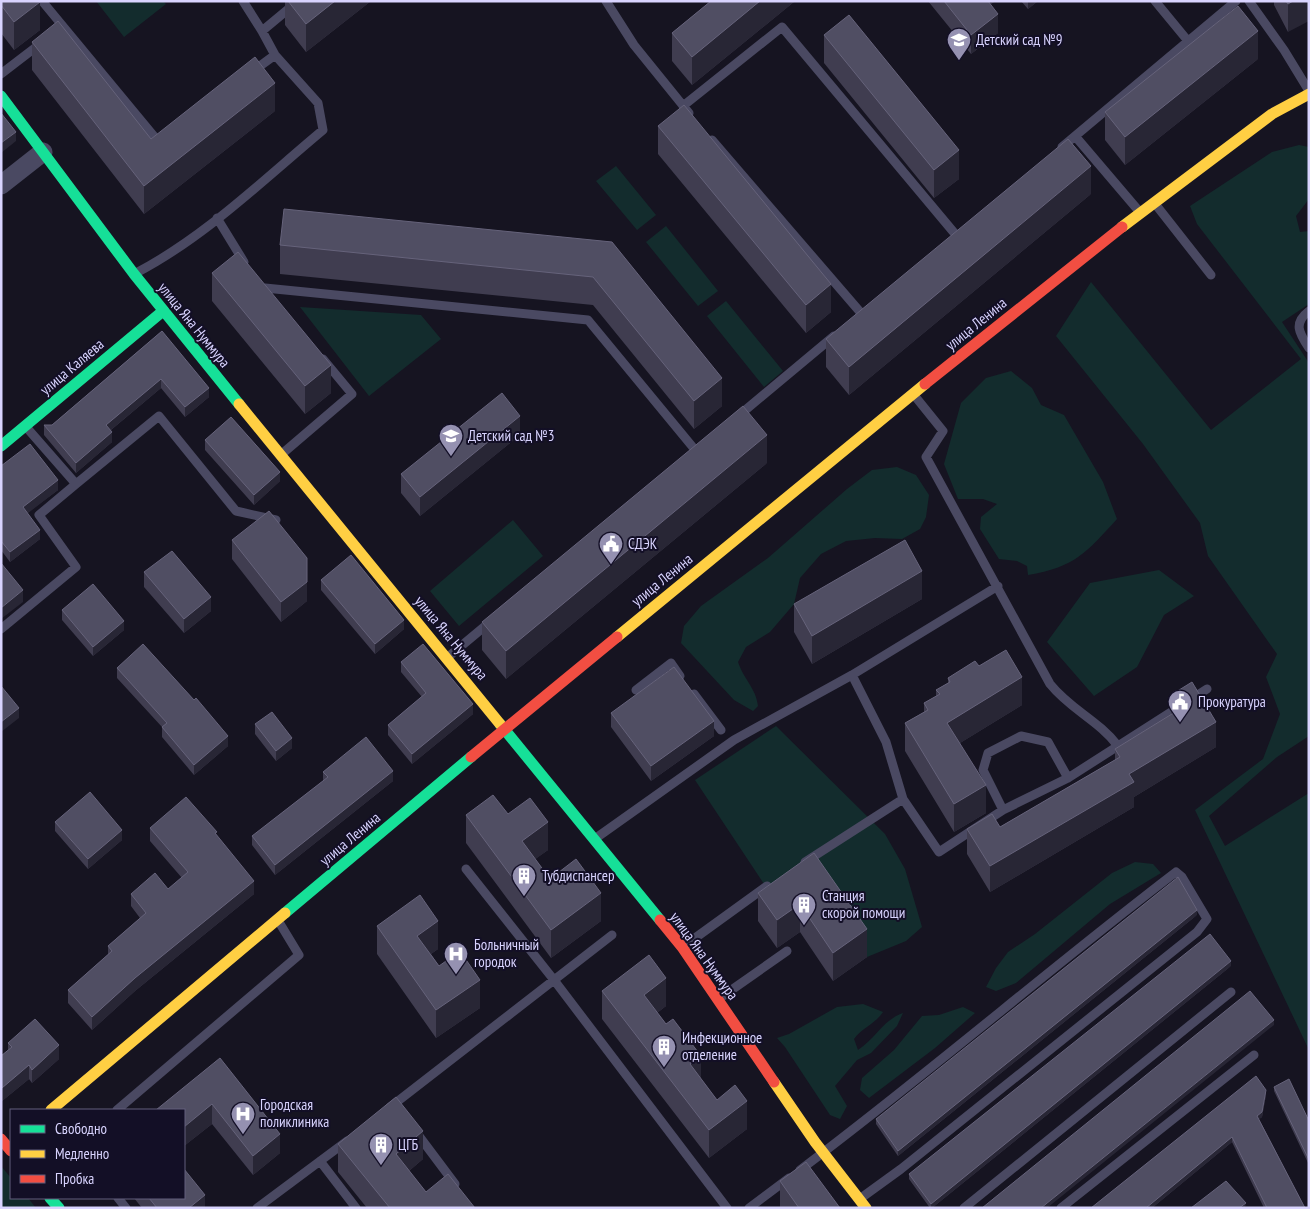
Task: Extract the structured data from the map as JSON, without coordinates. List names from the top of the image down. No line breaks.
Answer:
{"streets":{"main road":["улица Ленина","улица Яна Нуммура","улица Каляева"]},"crossings":[["улица Ленина","улица Яна Нуммура"],["улица Яна Нуммура","улица Каляева"]],"places":{"school or university":["Детский сад №9","Детский сад №3"],"public building":["СДЭК","Прокуратура"],"building":["Тубдиспансер","Станция скорой помощи","Инфекционное отделение","ЦГБ"],"hospital":["Больничный городок","Городская поликлиника"]},"legend":["Свободно","Медленно","Пробка"]}
